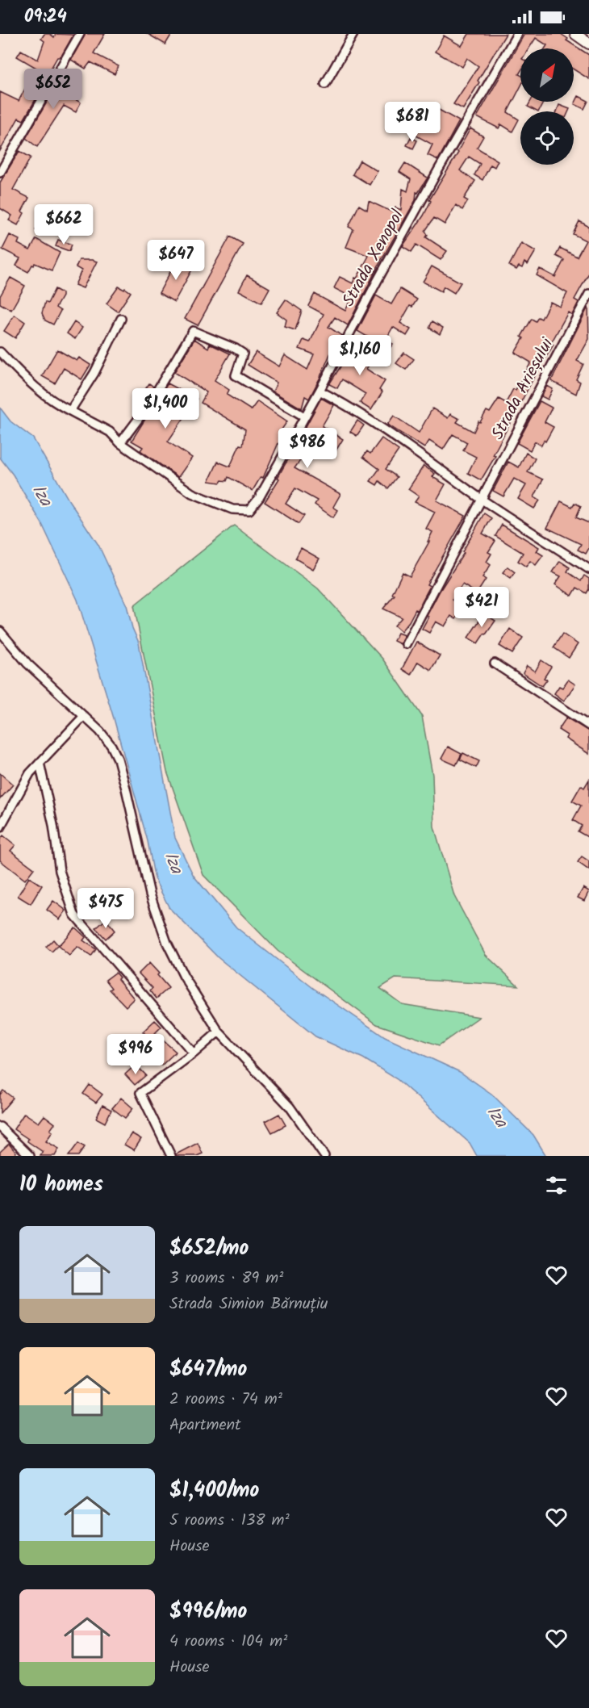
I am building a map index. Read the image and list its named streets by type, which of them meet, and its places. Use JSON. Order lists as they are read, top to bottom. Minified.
{"streets":{"street":["Strada Xenopol","Strada Arieșului"]},"water":["Iza"],"north":"top right","page":{"status":"09:24","price":["$652","$681","$662","$647","$1,160","$1,400","$986","$421","$475","$996"],"heading":"10 homes","list":[{"name":"$652/mo","note":"3 rooms · 89 m² · Strada Simion Bărnuțiu"},{"name":"$647/mo","note":"2 rooms · 74 m² · Apartment"},{"name":"$1,400/mo","note":"5 rooms · 138 m² · House"},{"name":"$996/mo","note":"4 rooms · 104 m² · House"}]}}
